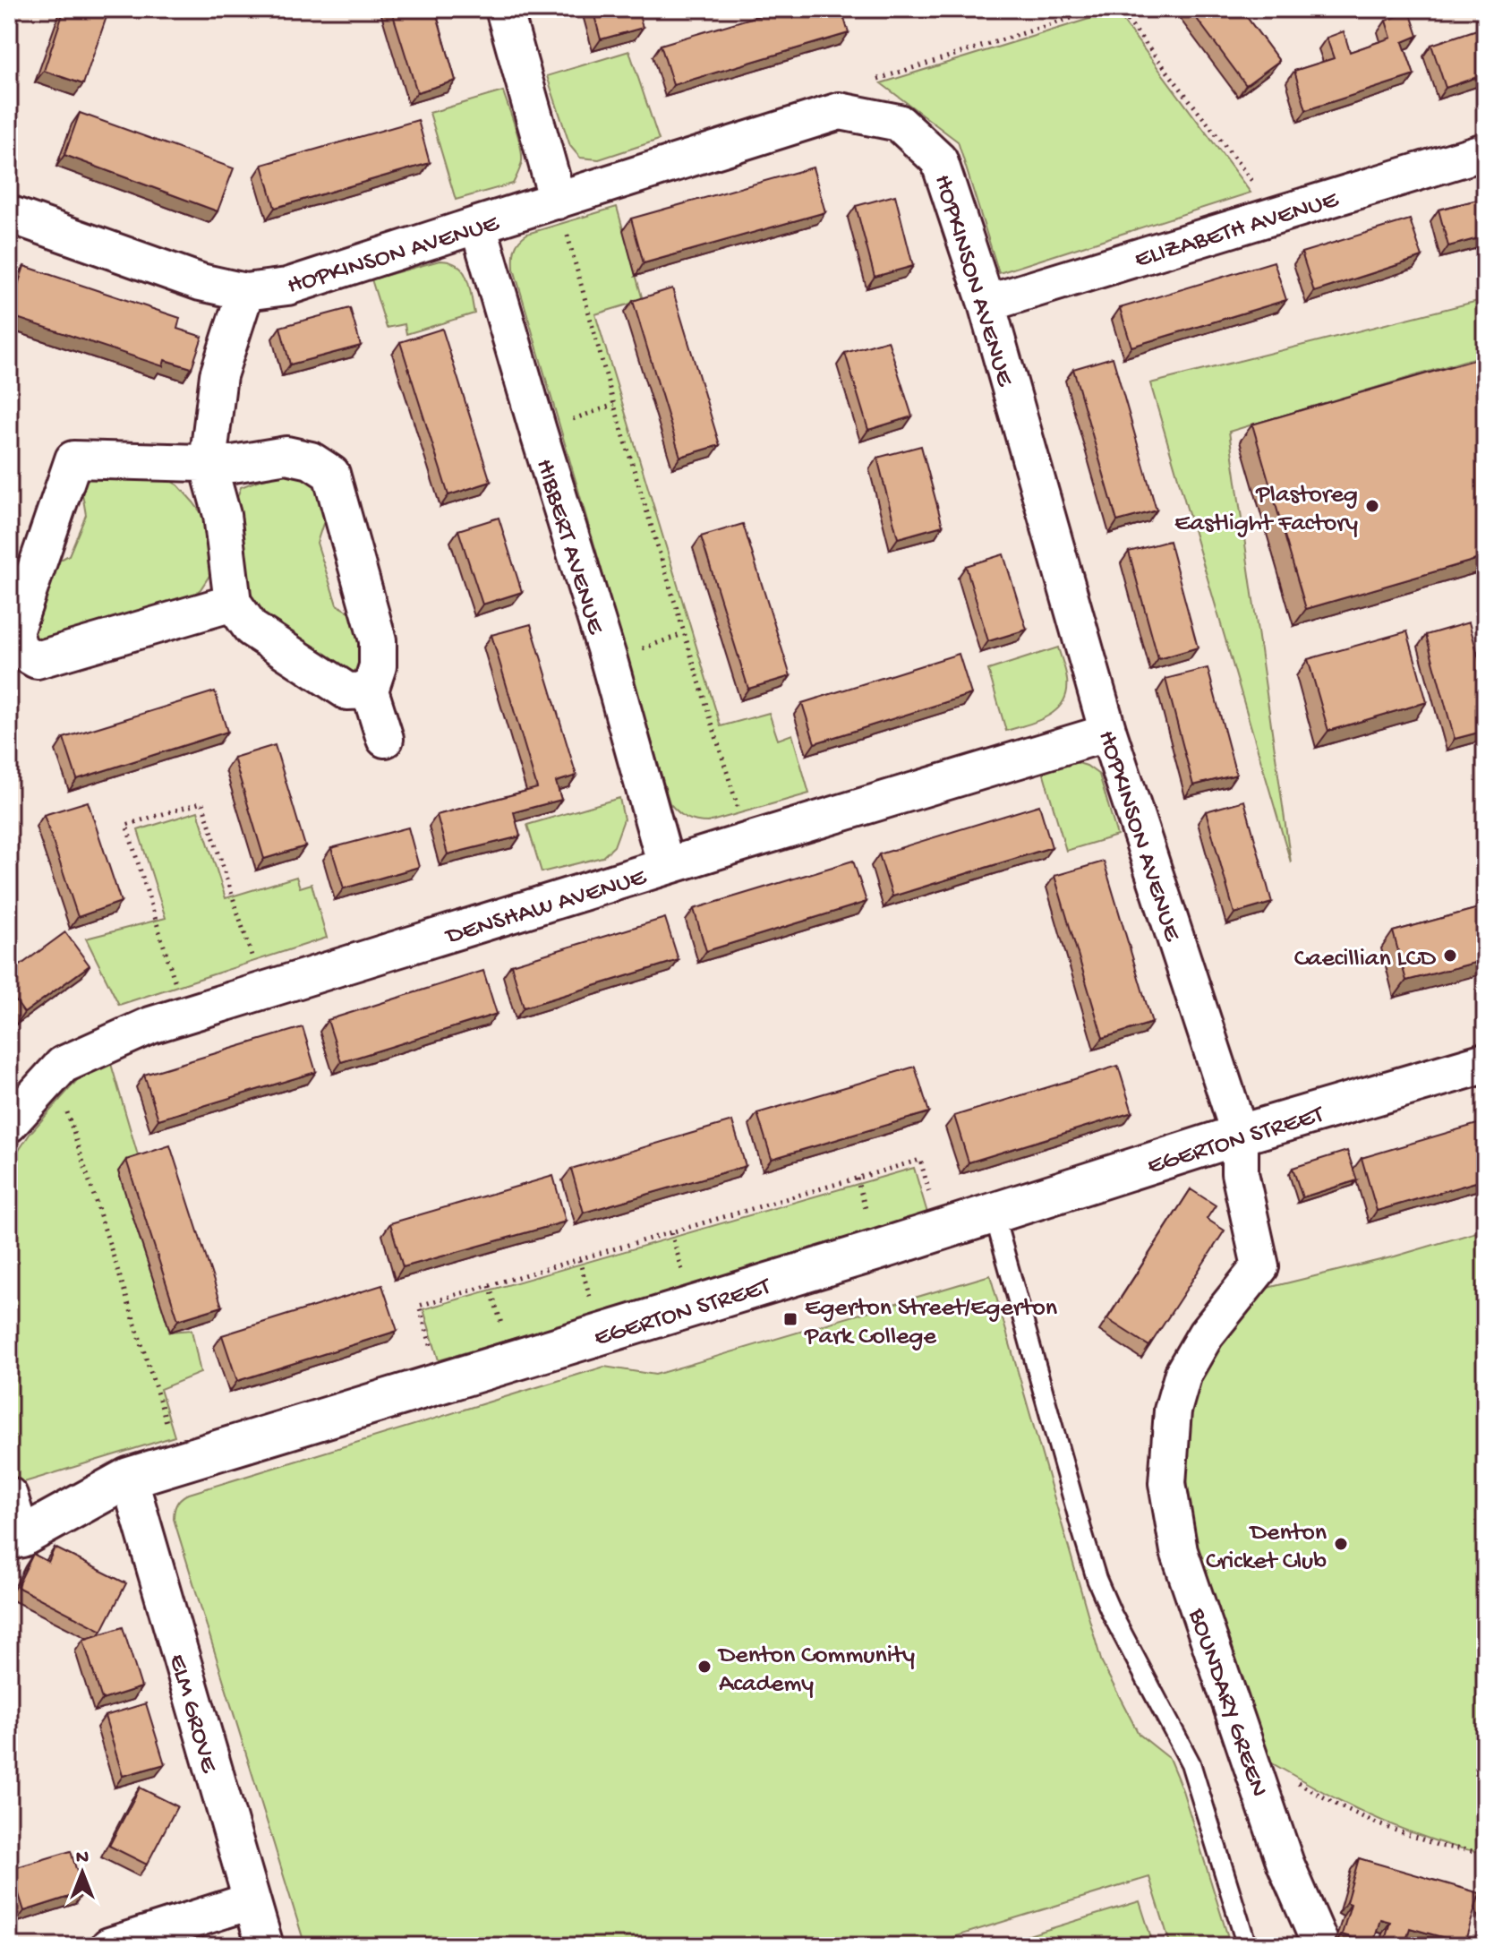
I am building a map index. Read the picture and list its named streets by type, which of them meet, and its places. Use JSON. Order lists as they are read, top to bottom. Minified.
{"streets":{"street":["ELIZABETH AVENUE","HOPKINSON AVENUE","HIBBERT AVENUE","DENSHAW AVENUE","EGERTON STREET","BOUNDARY GREEN","ELM GROVE"]},"crossings":[["ELIZABETH AVENUE","HOPKINSON AVENUE"],["HOPKINSON AVENUE","HIBBERT AVENUE"],["HOPKINSON AVENUE","DENSHAW AVENUE"],["HOPKINSON AVENUE","EGERTON STREET"],["HOPKINSON AVENUE","BOUNDARY GREEN"],["HIBBERT AVENUE","DENSHAW AVENUE"],["EGERTON STREET","BOUNDARY GREEN"],["EGERTON STREET","ELM GROVE"]],"places":{"other":["Plastoreg Eastlight Factory","Caecillian LCD","Denton Cricket Club","Denton Community Academy"],"transit":["Egerton Street/Egerton Park College"]},"north":"top"}
